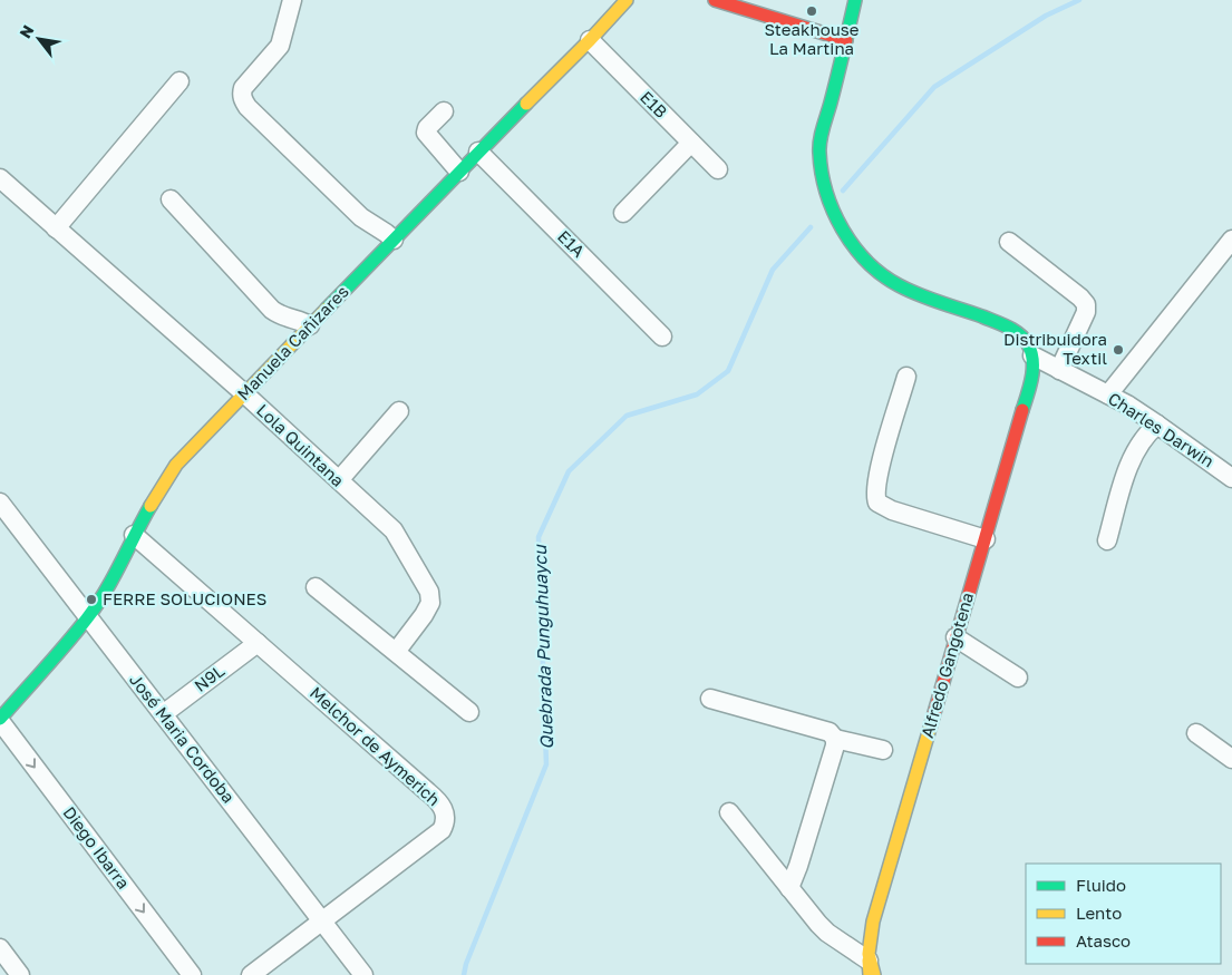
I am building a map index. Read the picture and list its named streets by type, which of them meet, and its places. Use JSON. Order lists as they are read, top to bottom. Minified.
{"streets":{"street":["E1B","E1A","Manuela Cañizares","Charles Darwin","Lola Quintana","Alfredo Gangotena","N9L","José Maria Cordoba","Melchor de Aymerich","Diego Ibarra"]},"crossings":[["E1B","Manuela Cañizares"],["E1A","Manuela Cañizares"],["Manuela Cañizares","Lola Quintana"],["Manuela Cañizares","José Maria Cordoba"],["Manuela Cañizares","Melchor de Aymerich"],["Manuela Cañizares","Diego Ibarra"],["Charles Darwin","Alfredo Gangotena"],["N9L","José Maria Cordoba"],["N9L","Melchor de Aymerich"],["José Maria Cordoba","Melchor de Aymerich"]],"one_way":["Diego Ibarra"],"water":["Quebrada Punguhuaycu"],"places":["Steakhouse La Martina","Distribuidora Textil","FERRE SOLUCIONES"],"legend":["Fluido","Lento","Atasco"],"north":"top left"}
